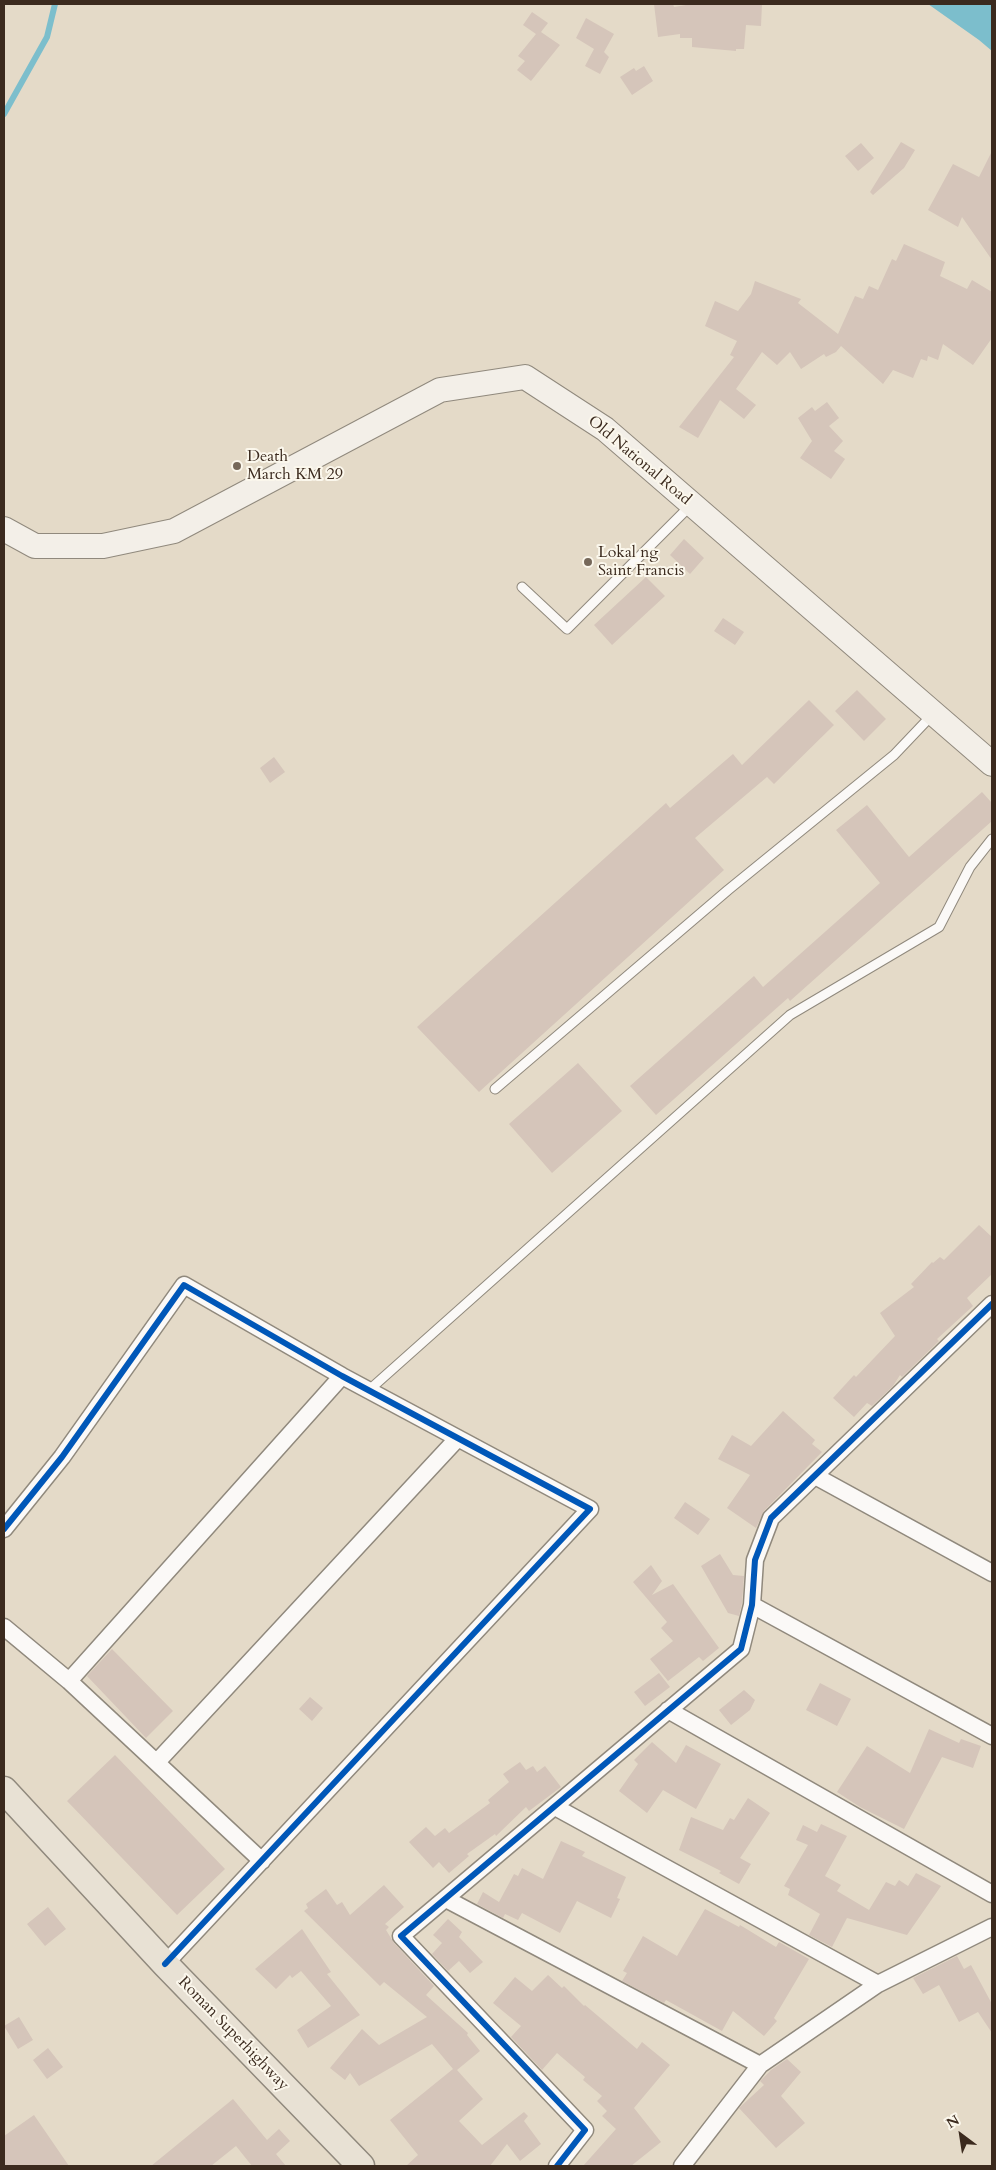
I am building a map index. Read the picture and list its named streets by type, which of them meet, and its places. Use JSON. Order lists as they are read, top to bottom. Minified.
{"streets":{"main road":["Old National Road","Roman Superhighway"]},"places":["Death March KM 29","Lokal ng Saint Francis"],"north":"top left"}
